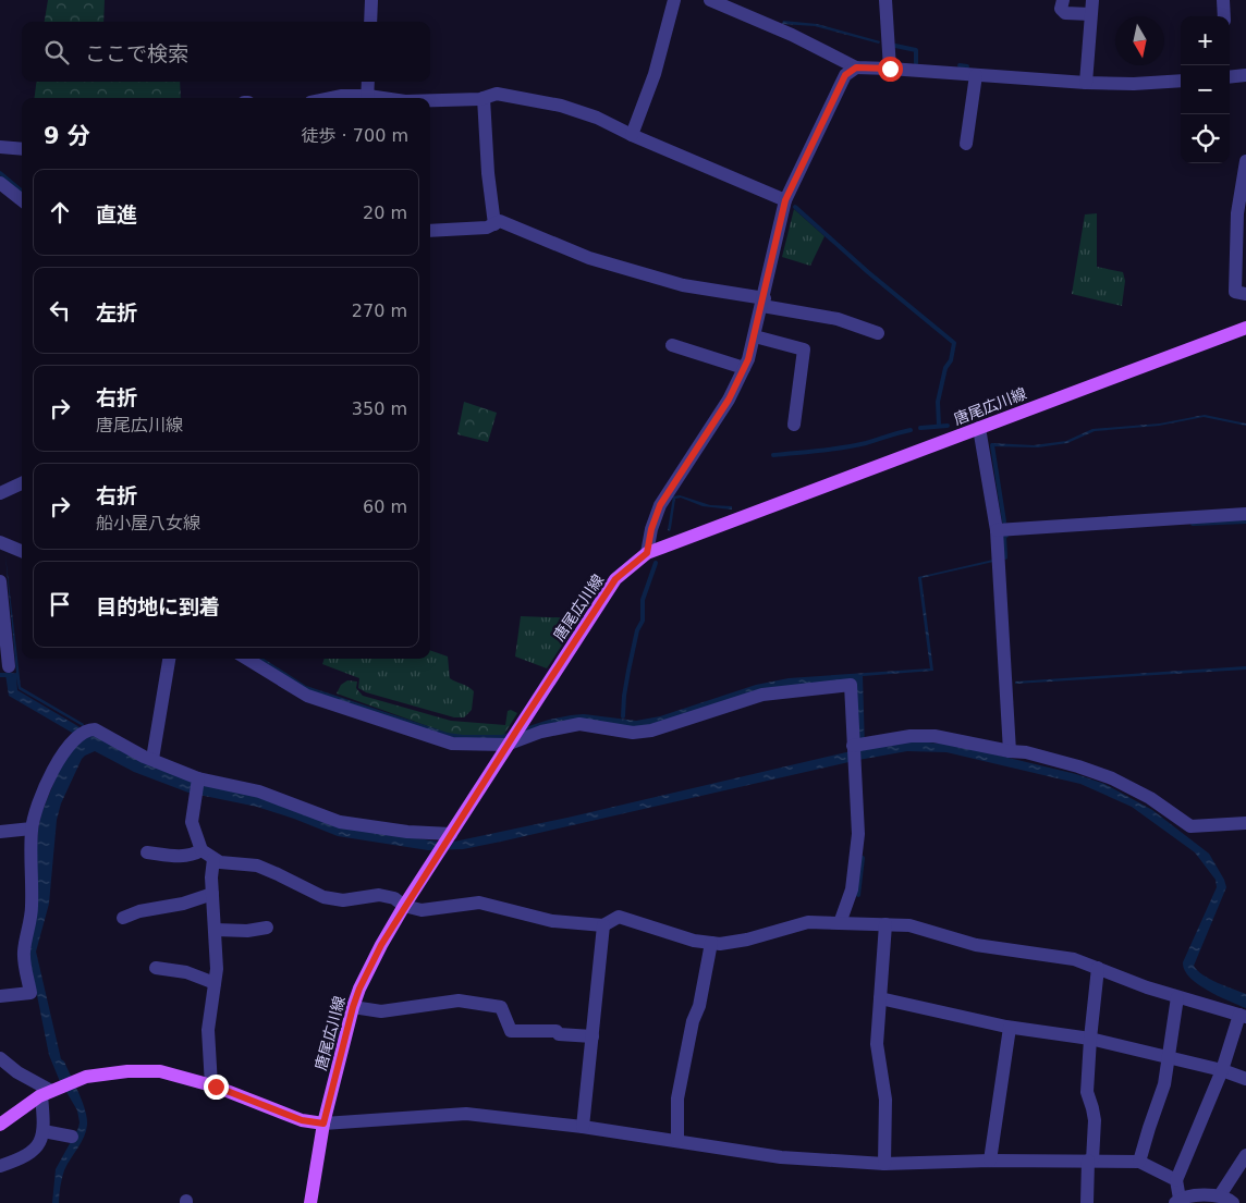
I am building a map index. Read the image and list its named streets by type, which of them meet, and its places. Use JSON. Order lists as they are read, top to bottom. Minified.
{"streets":{"main road":["唐尾広川線"]},"north":"bottom","page":{"map_buttons":["+","−"],"search":"ここで検索","heading":["9 分","徒歩 · 700 m"],"list":[["直進","20 m"],["左折","270 m"],["右折","唐尾広川線","350 m"],["右折","船小屋八女線","60 m"],"目的地に到着"]}}
